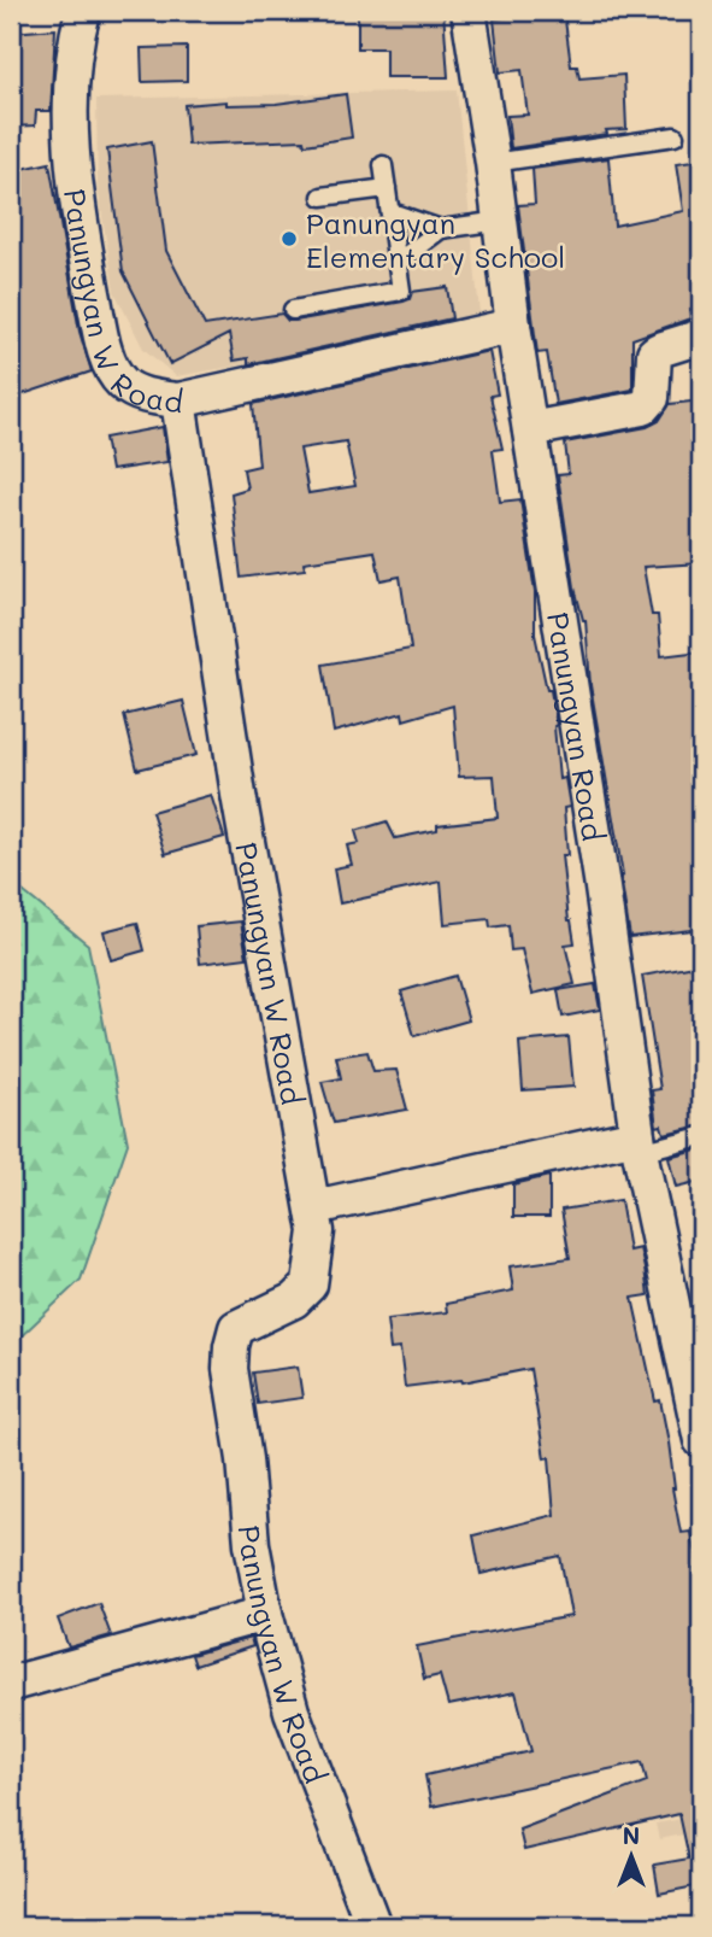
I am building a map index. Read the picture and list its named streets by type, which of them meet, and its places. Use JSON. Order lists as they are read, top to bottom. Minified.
{"streets":{"street":["Panungyan W Road","Panungyan Road"]},"places":["Panungyan Elementary School"],"north":"top"}
